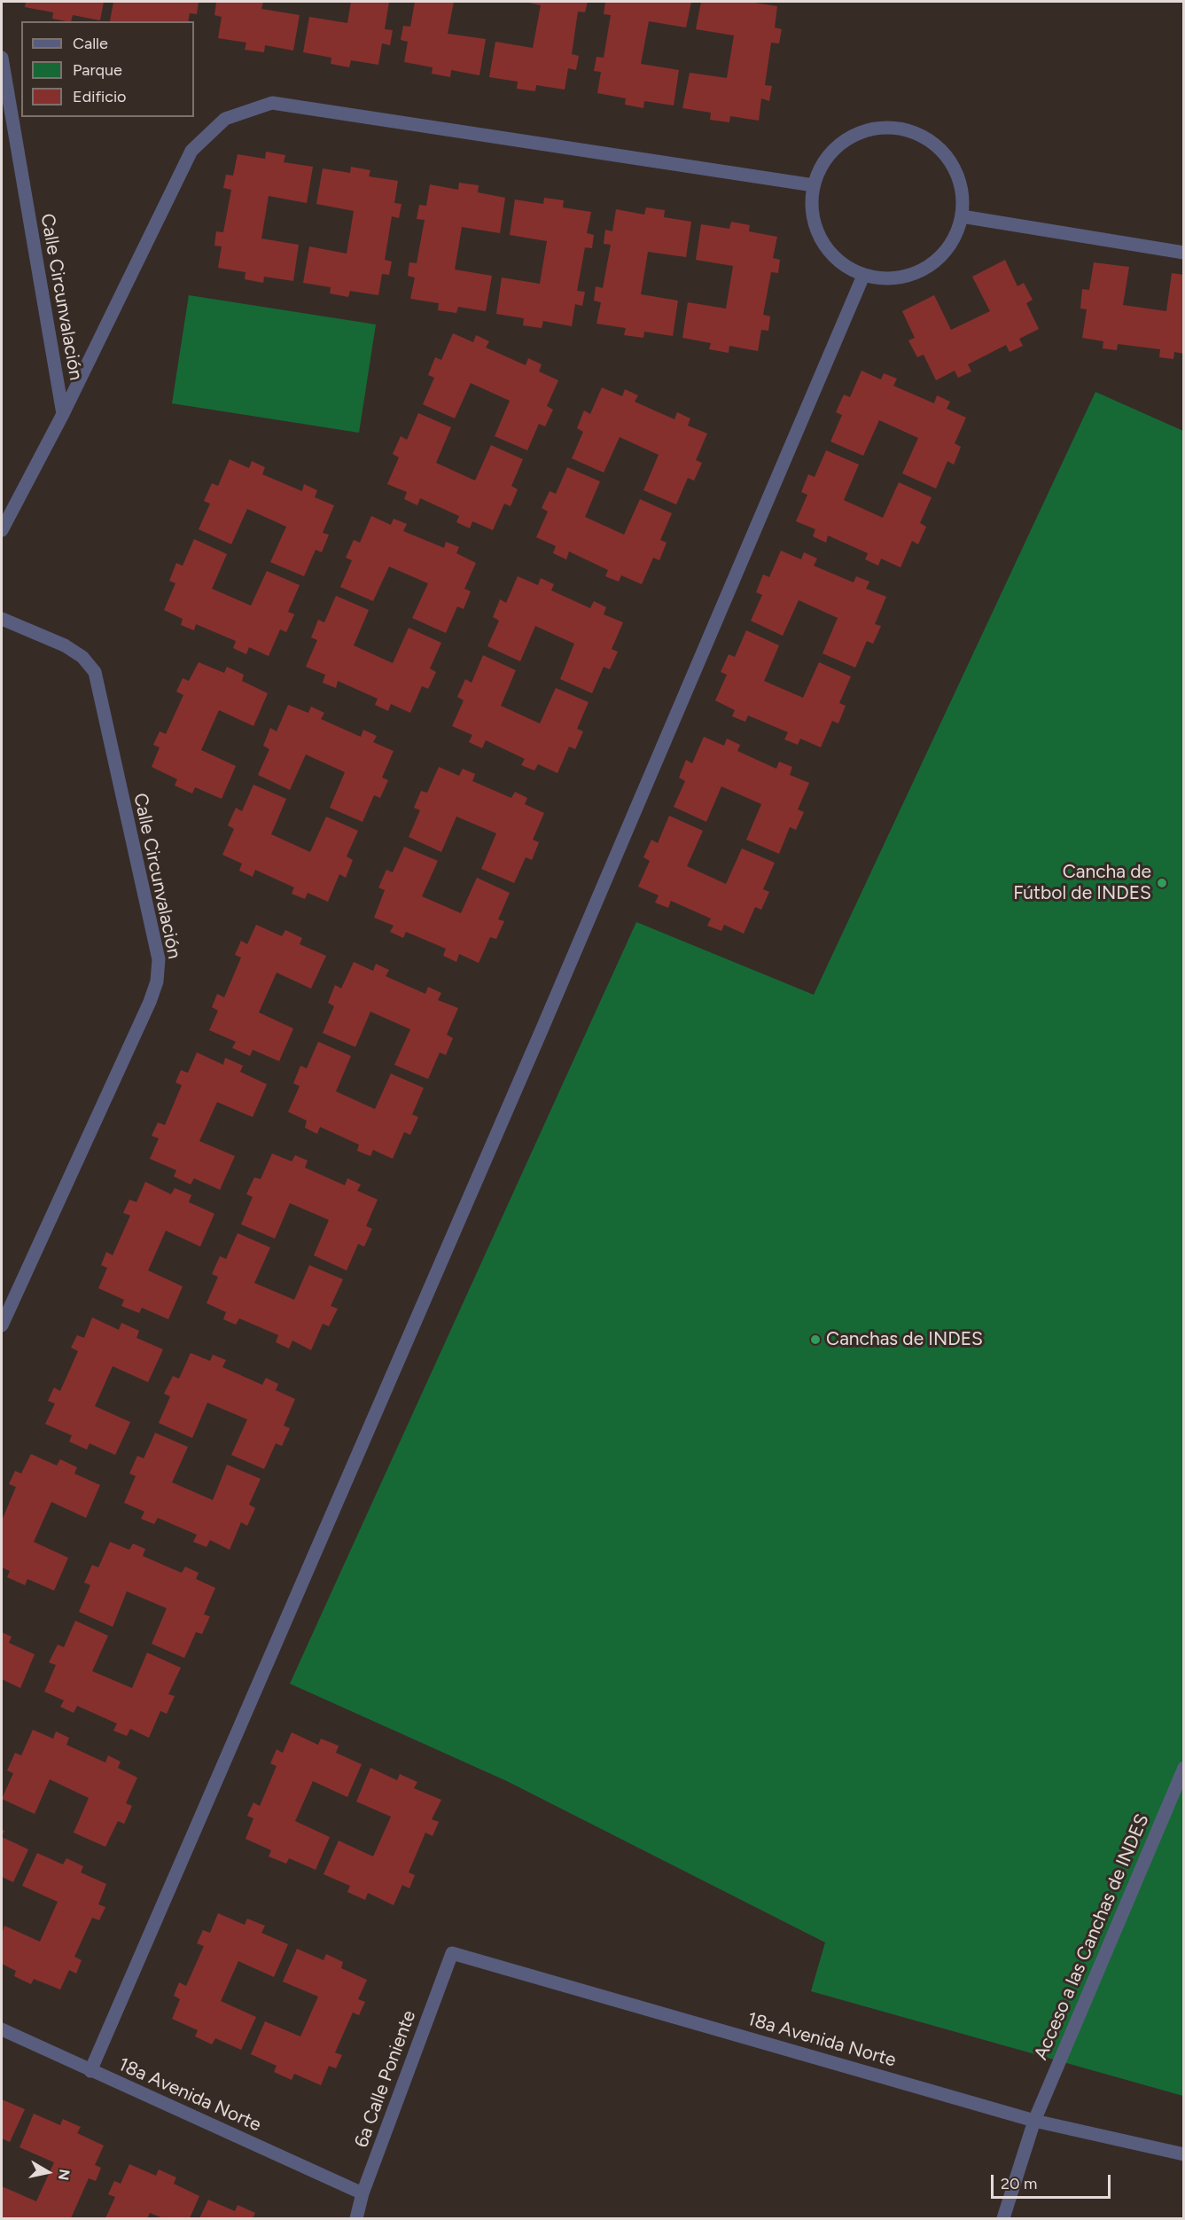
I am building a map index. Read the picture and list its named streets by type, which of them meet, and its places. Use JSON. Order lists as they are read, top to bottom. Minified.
{"streets":{"street":["Calle Circunvalación","Acceso a las Canchas de INDES","18a Avenida Norte","6a Calle Poniente"]},"crossings":[["Acceso a las Canchas de INDES","18a Avenida Norte"],["18a Avenida Norte","6a Calle Poniente"]],"places":["Cancha de Fútbol de INDES","Canchas de INDES"],"legend":["Calle","Parque","Edificio"],"scale_bar":"20 m","north":"right"}
